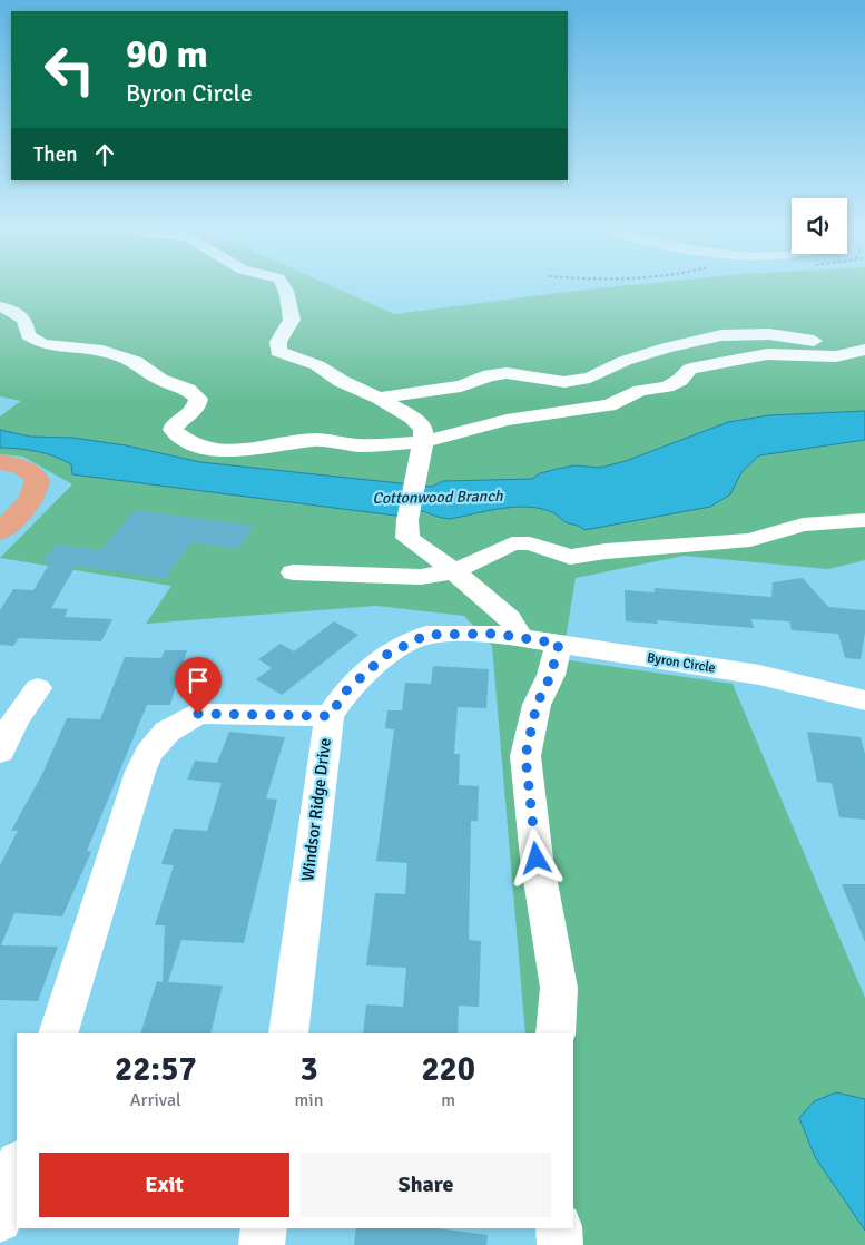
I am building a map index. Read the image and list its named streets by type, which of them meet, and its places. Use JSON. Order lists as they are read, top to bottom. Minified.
{"streets":{"street":["Byron Circle","Windsor Ridge Drive"]},"crossings":[["Byron Circle","Windsor Ridge Drive"]],"water":["Cottonwood Branch"],"page":{"turn":["90 m","Byron Circle"],"then":"Then","eta":["22:57","Arrival","3","min","220","m"],"buttons":["Exit","Share"]}}
